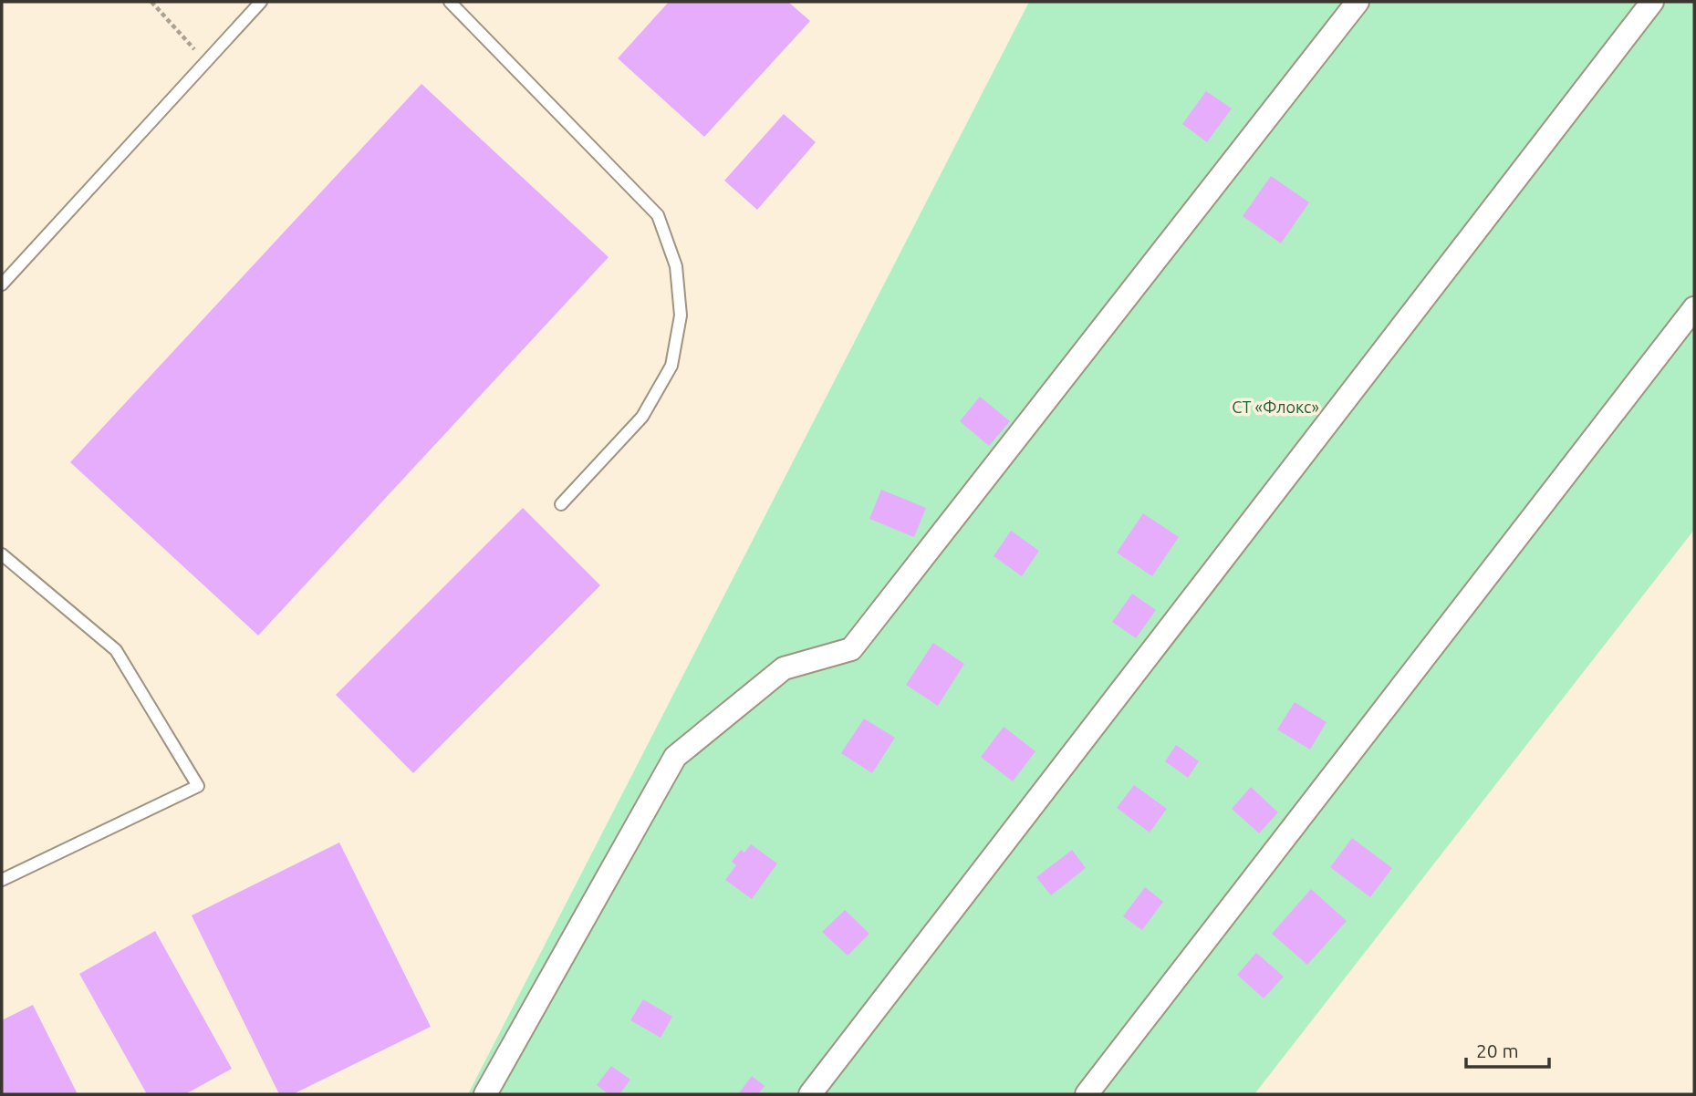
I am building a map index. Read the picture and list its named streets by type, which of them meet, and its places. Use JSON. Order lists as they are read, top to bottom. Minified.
{"parks":["СТ «Флокс»"],"scale_bar":"20 m"}
